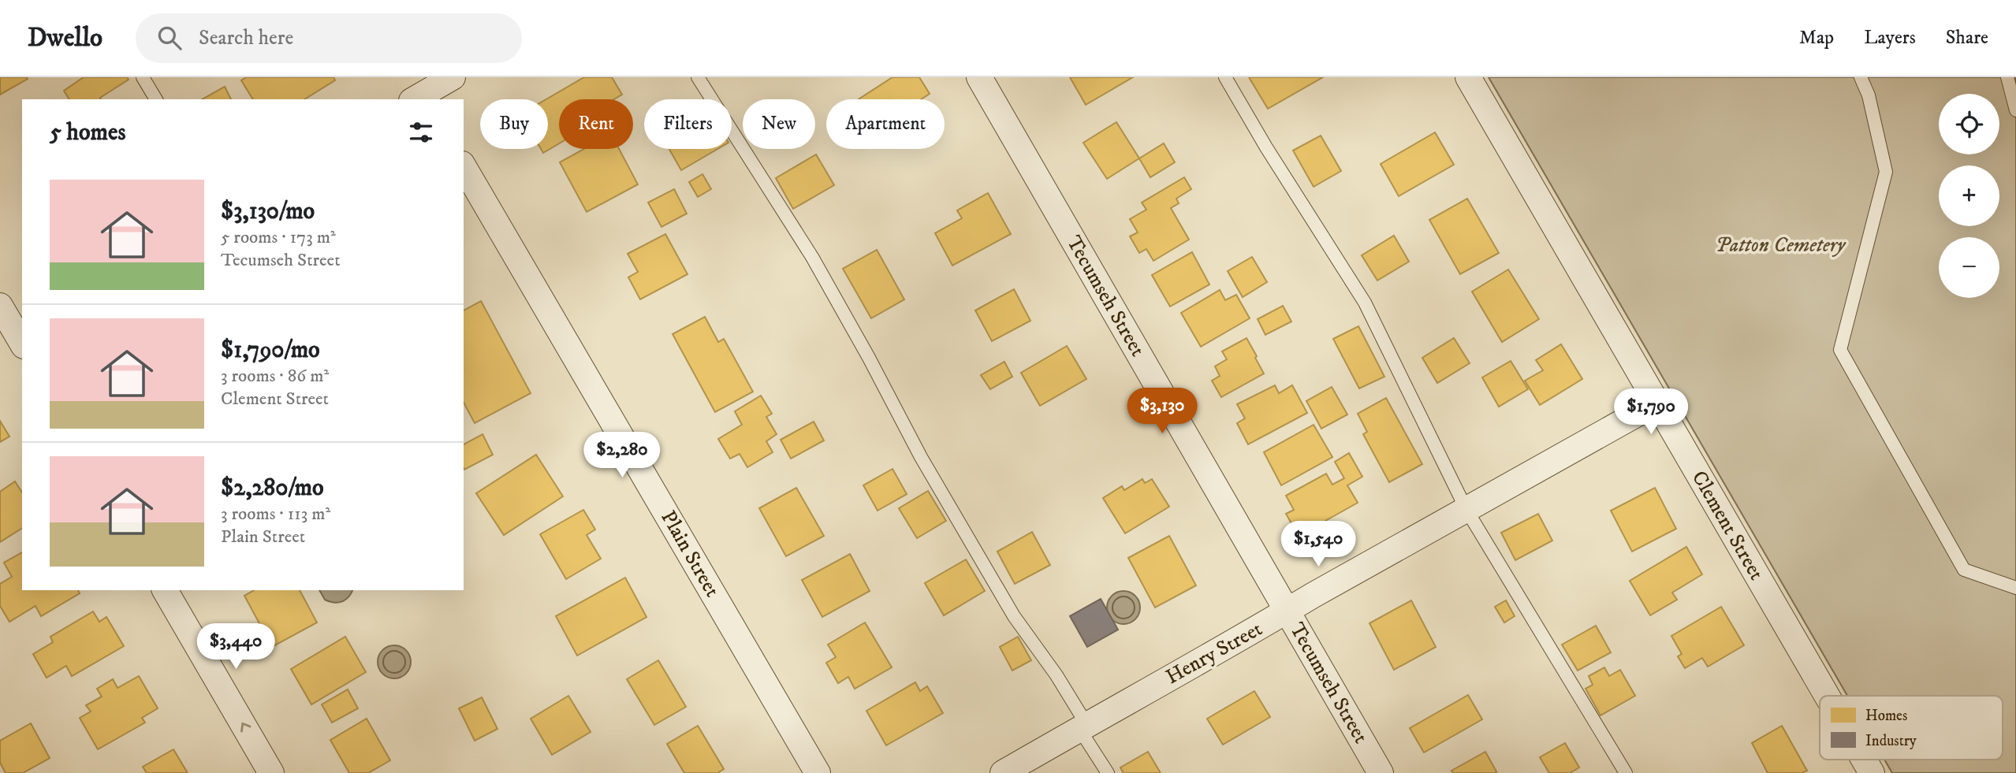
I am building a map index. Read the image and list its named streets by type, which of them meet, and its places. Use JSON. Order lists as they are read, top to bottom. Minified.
{"streets":{"street":["Tecumseh Street","Clement Street","Plain Street","Henry Street"]},"crossings":[["Tecumseh Street","Henry Street"],["Clement Street","Henry Street"]],"parks":["Patton Cemetery"],"legend":["Homes","Industry"],"page":{"header":"Dwello","search":"Search here","nav":["Map","Layers","Share"],"map_buttons":["+","−"],"chip":["Buy","Rent","Filters","New","Apartment"],"heading":"5 homes","list":[{"name":"$3,130/mo","note":"5 rooms · 173 m² · Tecumseh Street"},{"name":"$1,790/mo","note":"3 rooms · 86 m² · Clement Street"},{"name":"$2,280/mo","note":"3 rooms · 113 m² · Plain Street"}],"price":["$3,130","$1,790","$2,280","$1,540","$3,440"]}}
